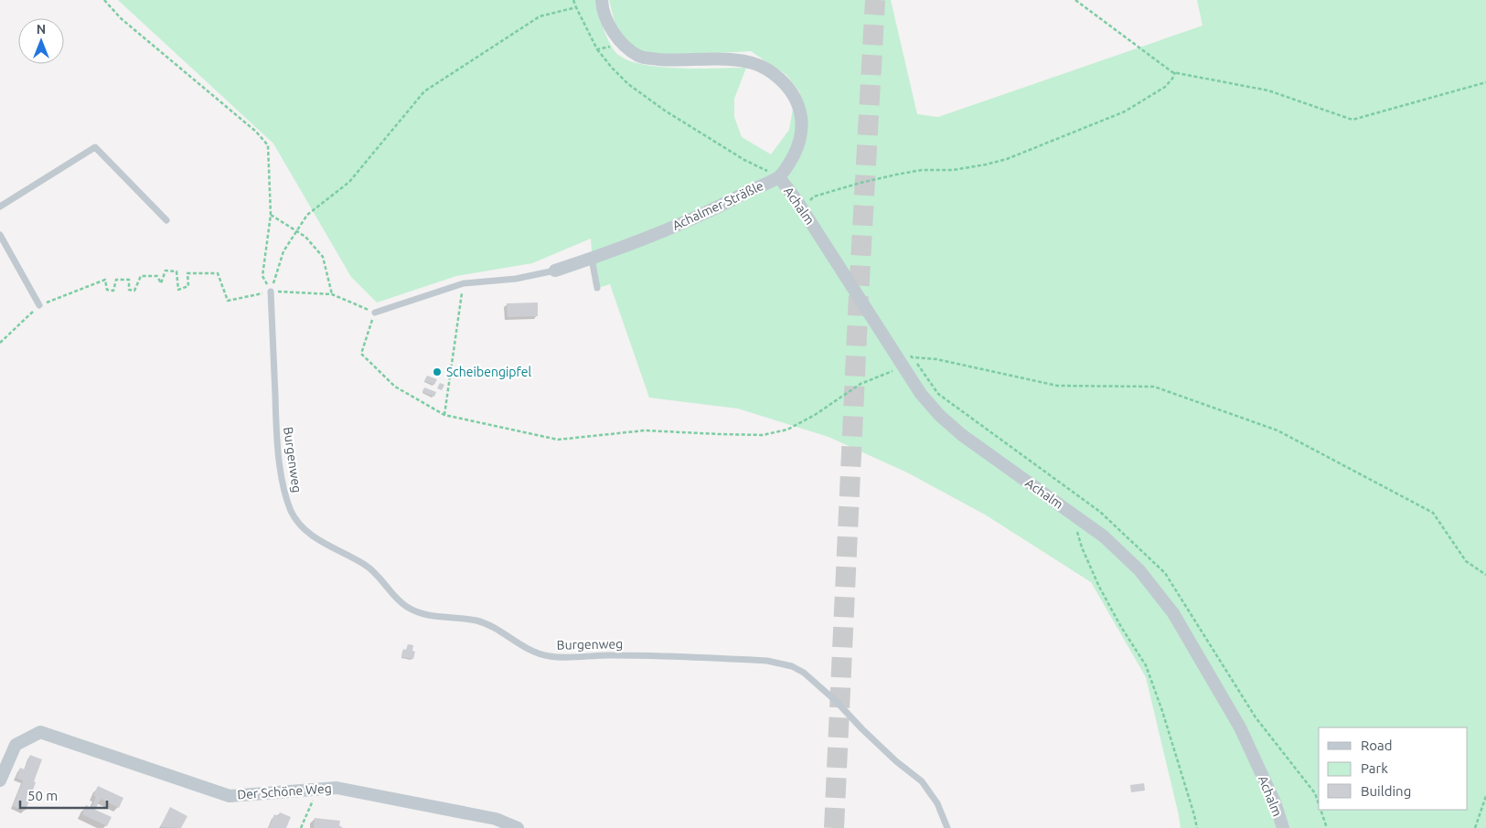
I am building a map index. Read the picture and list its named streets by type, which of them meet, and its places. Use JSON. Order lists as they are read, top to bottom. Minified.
{"streets":{"street":["Achalmer Sträßle","Achalm","Der Schöne Weg"],"lane":["Burgenweg"]},"crossings":[["Achalmer Sträßle","Achalm"]],"places":["Scheibengipfel"],"legend":["Road","Park","Building"],"scale_bar":"50 m","north":"top"}
